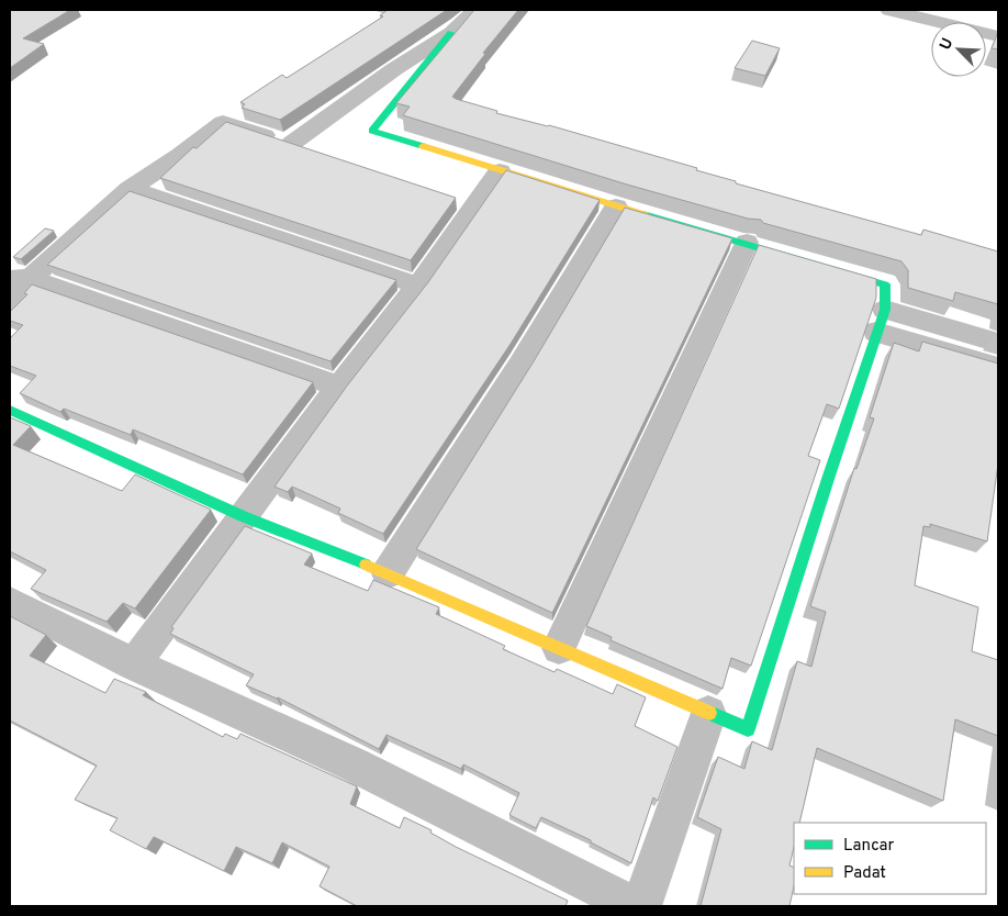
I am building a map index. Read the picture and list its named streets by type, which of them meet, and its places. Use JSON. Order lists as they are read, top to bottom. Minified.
{"legend":["Lancar","Padat"],"north":"top left"}
